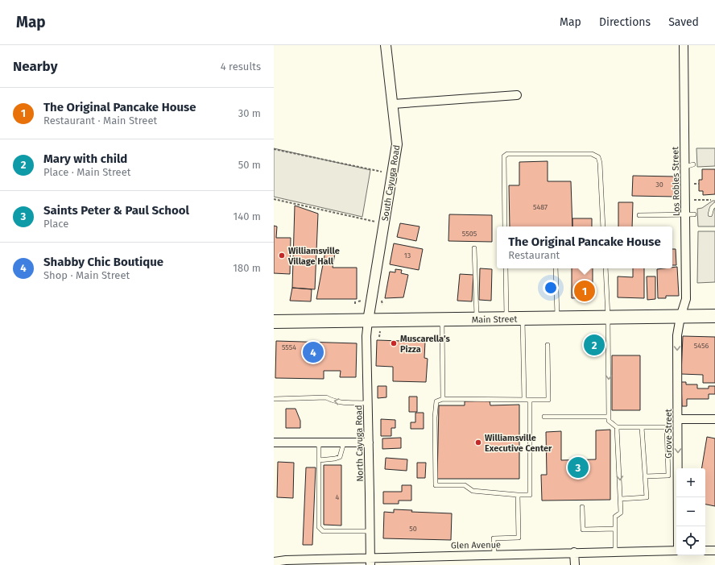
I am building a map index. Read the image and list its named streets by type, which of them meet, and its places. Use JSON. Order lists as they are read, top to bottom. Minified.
{"streets":{"main road":["Main Street"],"street":["Los Robles Street","South Cayuga Road","Grove Street","North Cayuga Road","Glen Avenue"]},"crossings":[["Los Robles Street","Main Street"],["Los Robles Street","Grove Street"],["South Cayuga Road","Main Street"],["South Cayuga Road","North Cayuga Road"],["Main Street","Grove Street"],["Main Street","North Cayuga Road"],["North Cayuga Road","Glen Avenue"]],"one_way":["Grove Street"],"places":["Williamsville Village Hall","Muscarella’s Pizza","Williamsville Executive Center"],"house_numbers":["30","5487","5505","13","5456","5554","4","50"],"page":{"header":"Map","nav":["Map","Directions","Saved"],"heading":["Nearby","4 results"],"list":[{"mark":"1","name":"The Original Pancake House","note":"Restaurant · Main Street","value":"30 m"},{"mark":"2","name":"Mary with child","note":"Place · Main Street","value":"50 m"},{"mark":"3","name":"Saints Peter & Paul School","note":"Place","value":"140 m"},{"mark":"4","name":"Shabby Chic Boutique","note":"Shop · Main Street","value":"180 m"}],"popup":["The Original Pancake House","Restaurant"],"pins":["1","2","4","3"],"map_buttons":["+","−"]}}
